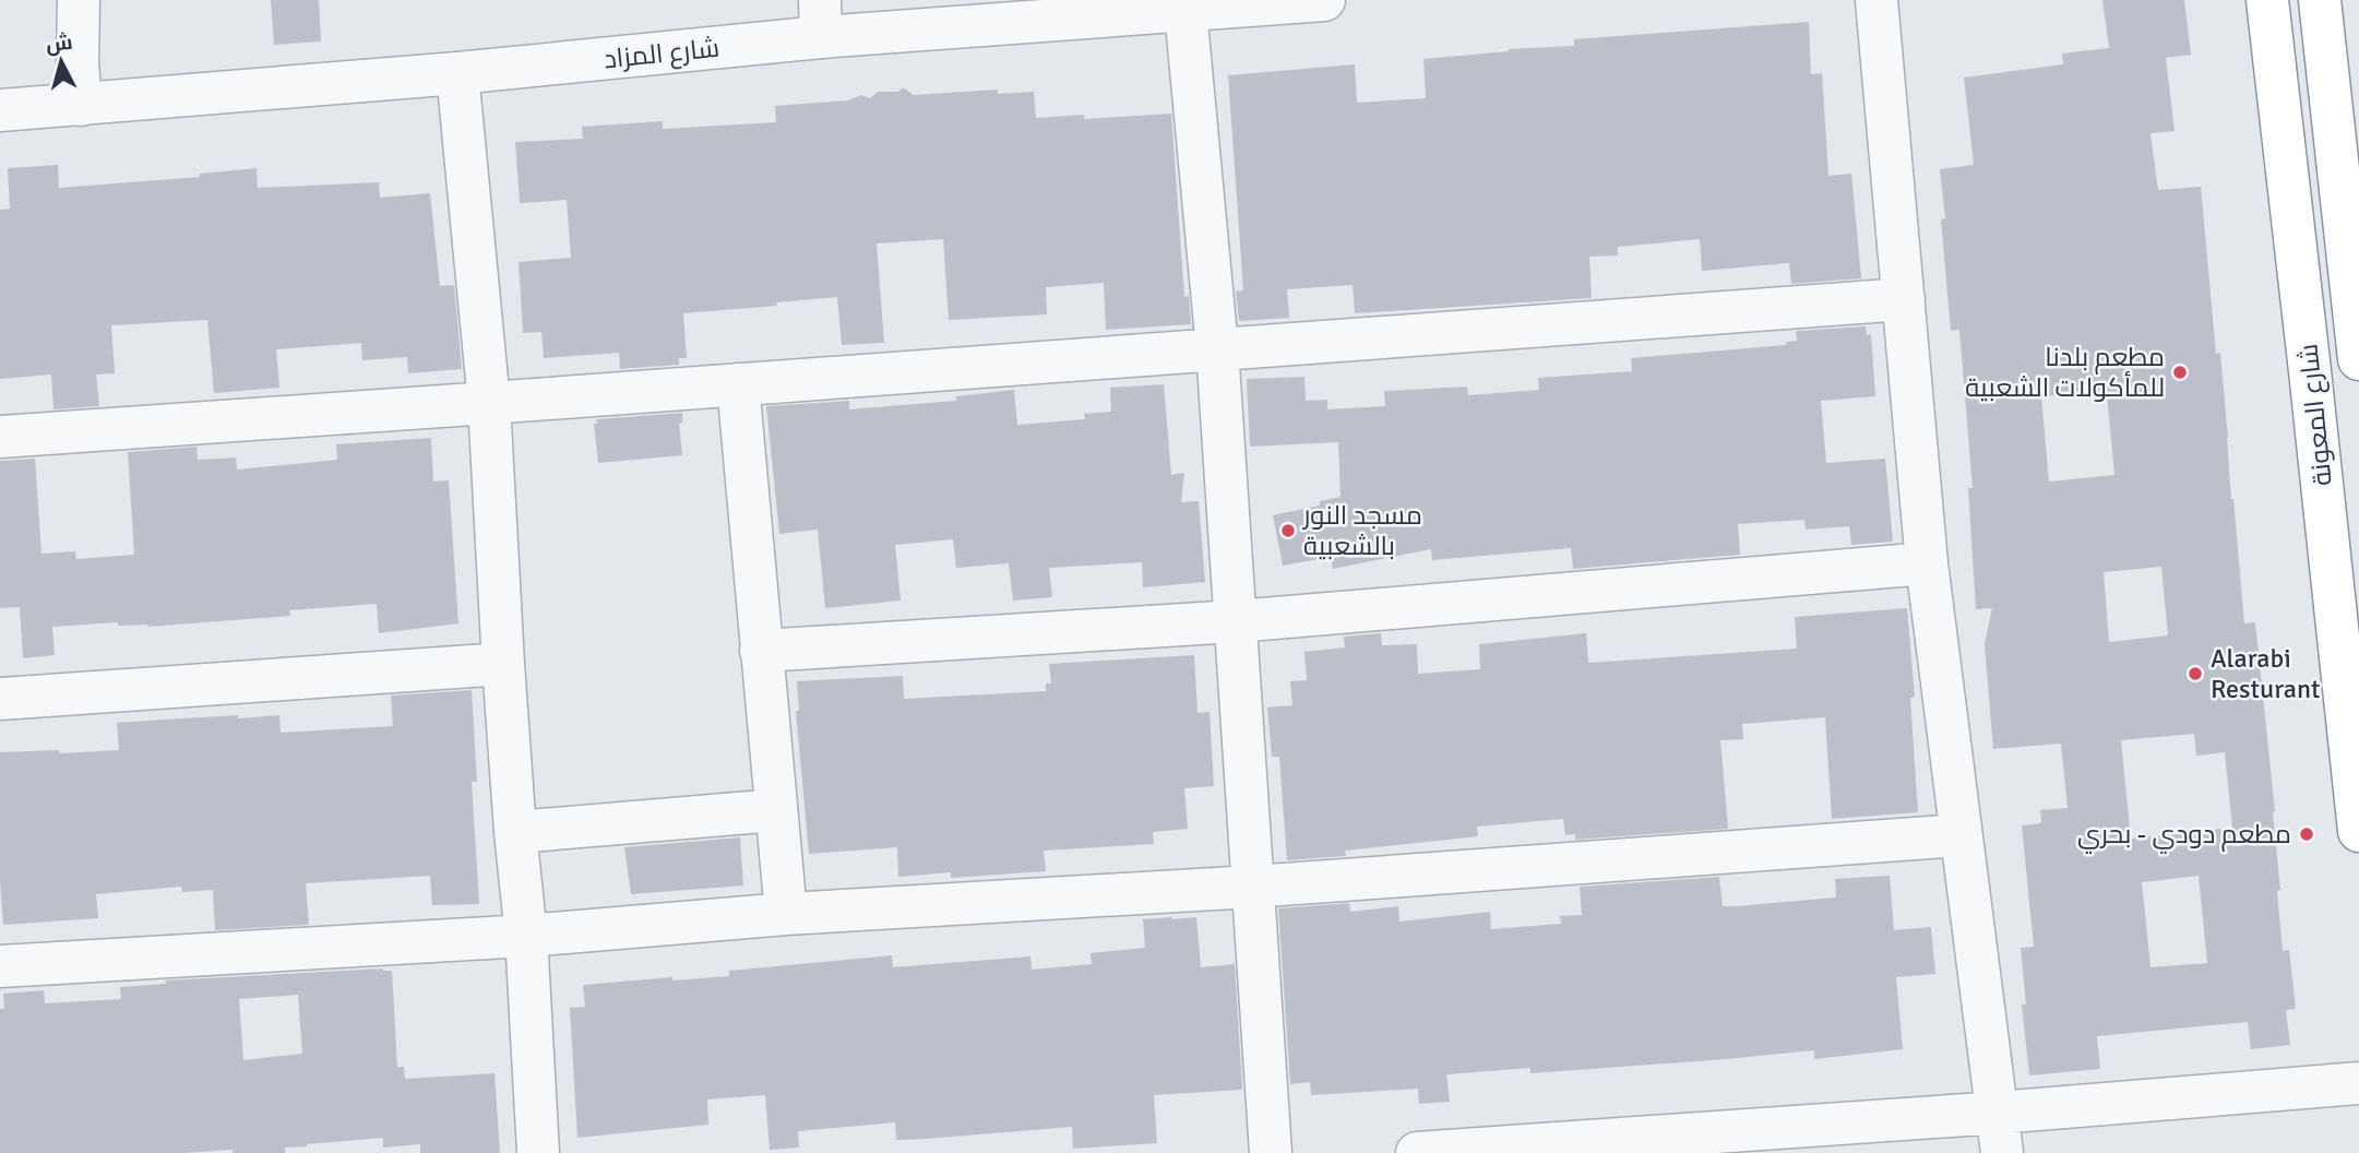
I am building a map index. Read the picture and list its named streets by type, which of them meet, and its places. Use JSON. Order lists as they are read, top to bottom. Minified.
{"streets":{"highway":["شارع المعونة"],"street":["شارع المزاد"]},"places":["مطعم بلدنا للمأكولات الشعبية","مسجد النور بالشعبية","Alarabi Resturant","مطعم دودي - بحري"],"north":"top"}
